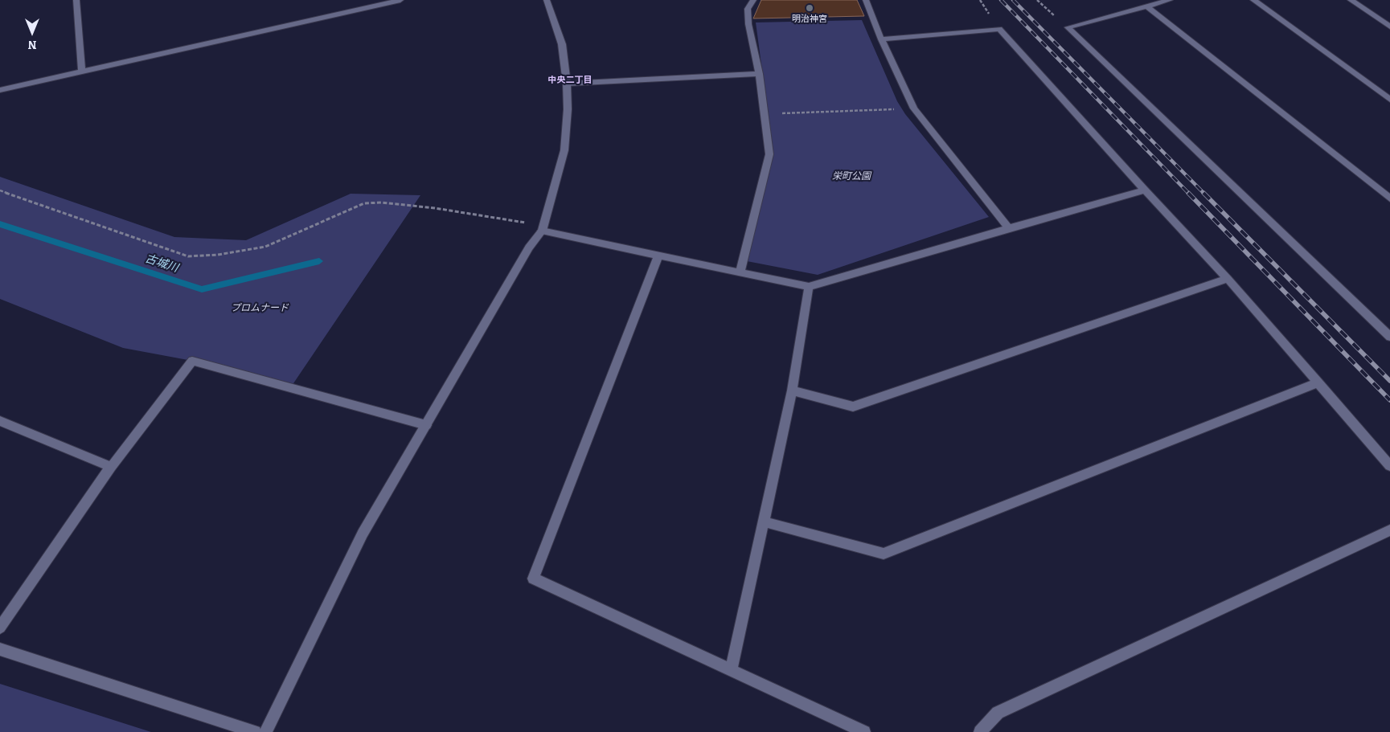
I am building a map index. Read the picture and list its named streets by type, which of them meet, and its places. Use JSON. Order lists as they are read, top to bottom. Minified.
{"districts":["中央二丁目"],"water":["古城川"],"parks":["栄町公園","プロムナード"],"places":["明治神宮"],"north":"bottom"}
